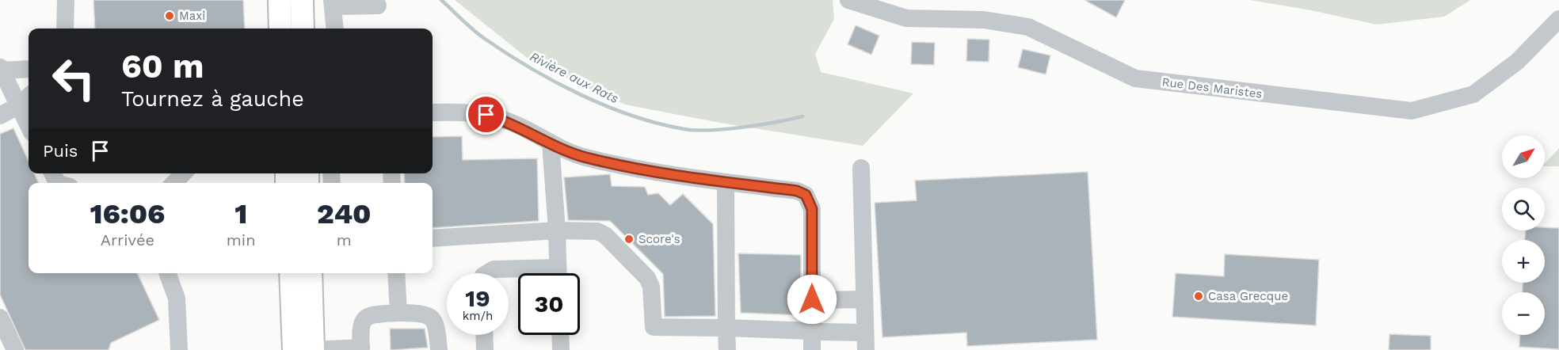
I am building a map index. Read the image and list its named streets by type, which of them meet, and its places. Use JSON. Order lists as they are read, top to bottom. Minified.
{"streets":{"street":["Rue Des Maristes"]},"water":["Rivière aux Rats"],"places":["Maxi","Score's","Casa Grecque"],"north":"top right","page":{"turn":["60 m","Tournez à gauche"],"then":"Puis","map_buttons":["+","−"],"eta":["16:06","Arrivée","1","min","240","m"],"speed":"19 km/h","limit":"30"}}
